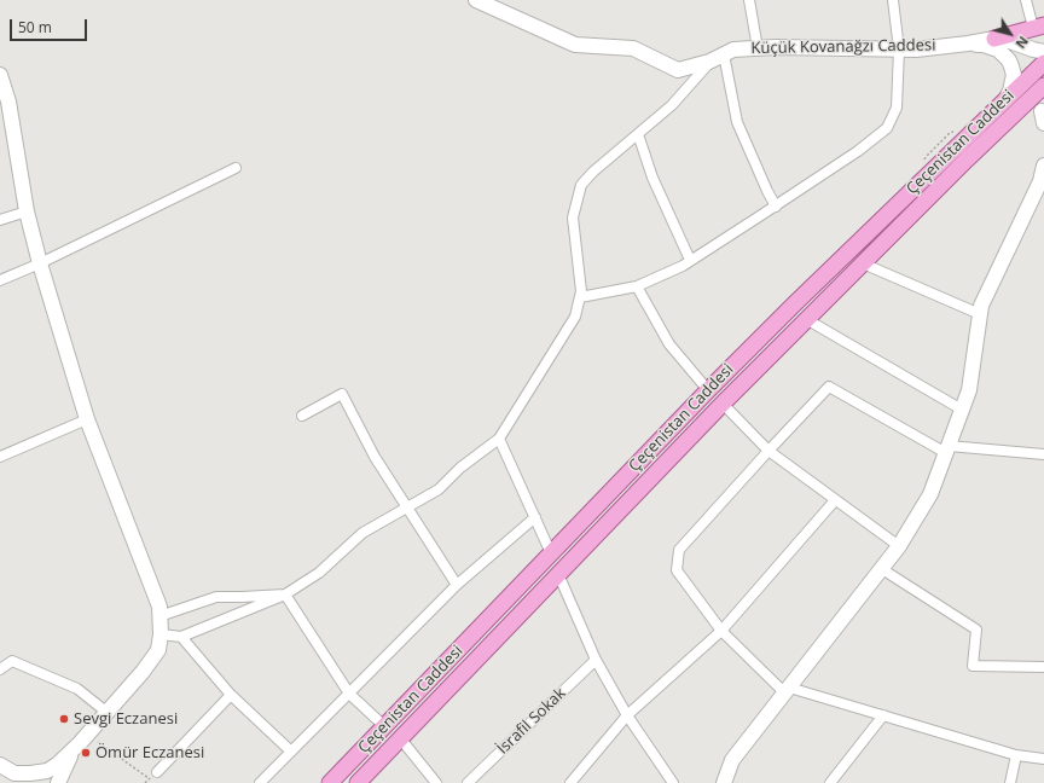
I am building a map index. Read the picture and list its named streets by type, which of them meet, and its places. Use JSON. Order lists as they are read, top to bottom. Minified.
{"streets":{"main road":["Çeçenistan Caddesi"],"street":["Küçük Kovanağzı Caddesi","İsrafil Sokak"]},"crossings":[["Küçük Kovanağzı Caddesi","Çeçenistan Caddesi"]],"places":["Sevgi Eczanesi","Ömür Eczanesi"],"scale_bar":"50 m","north":"bottom right"}
